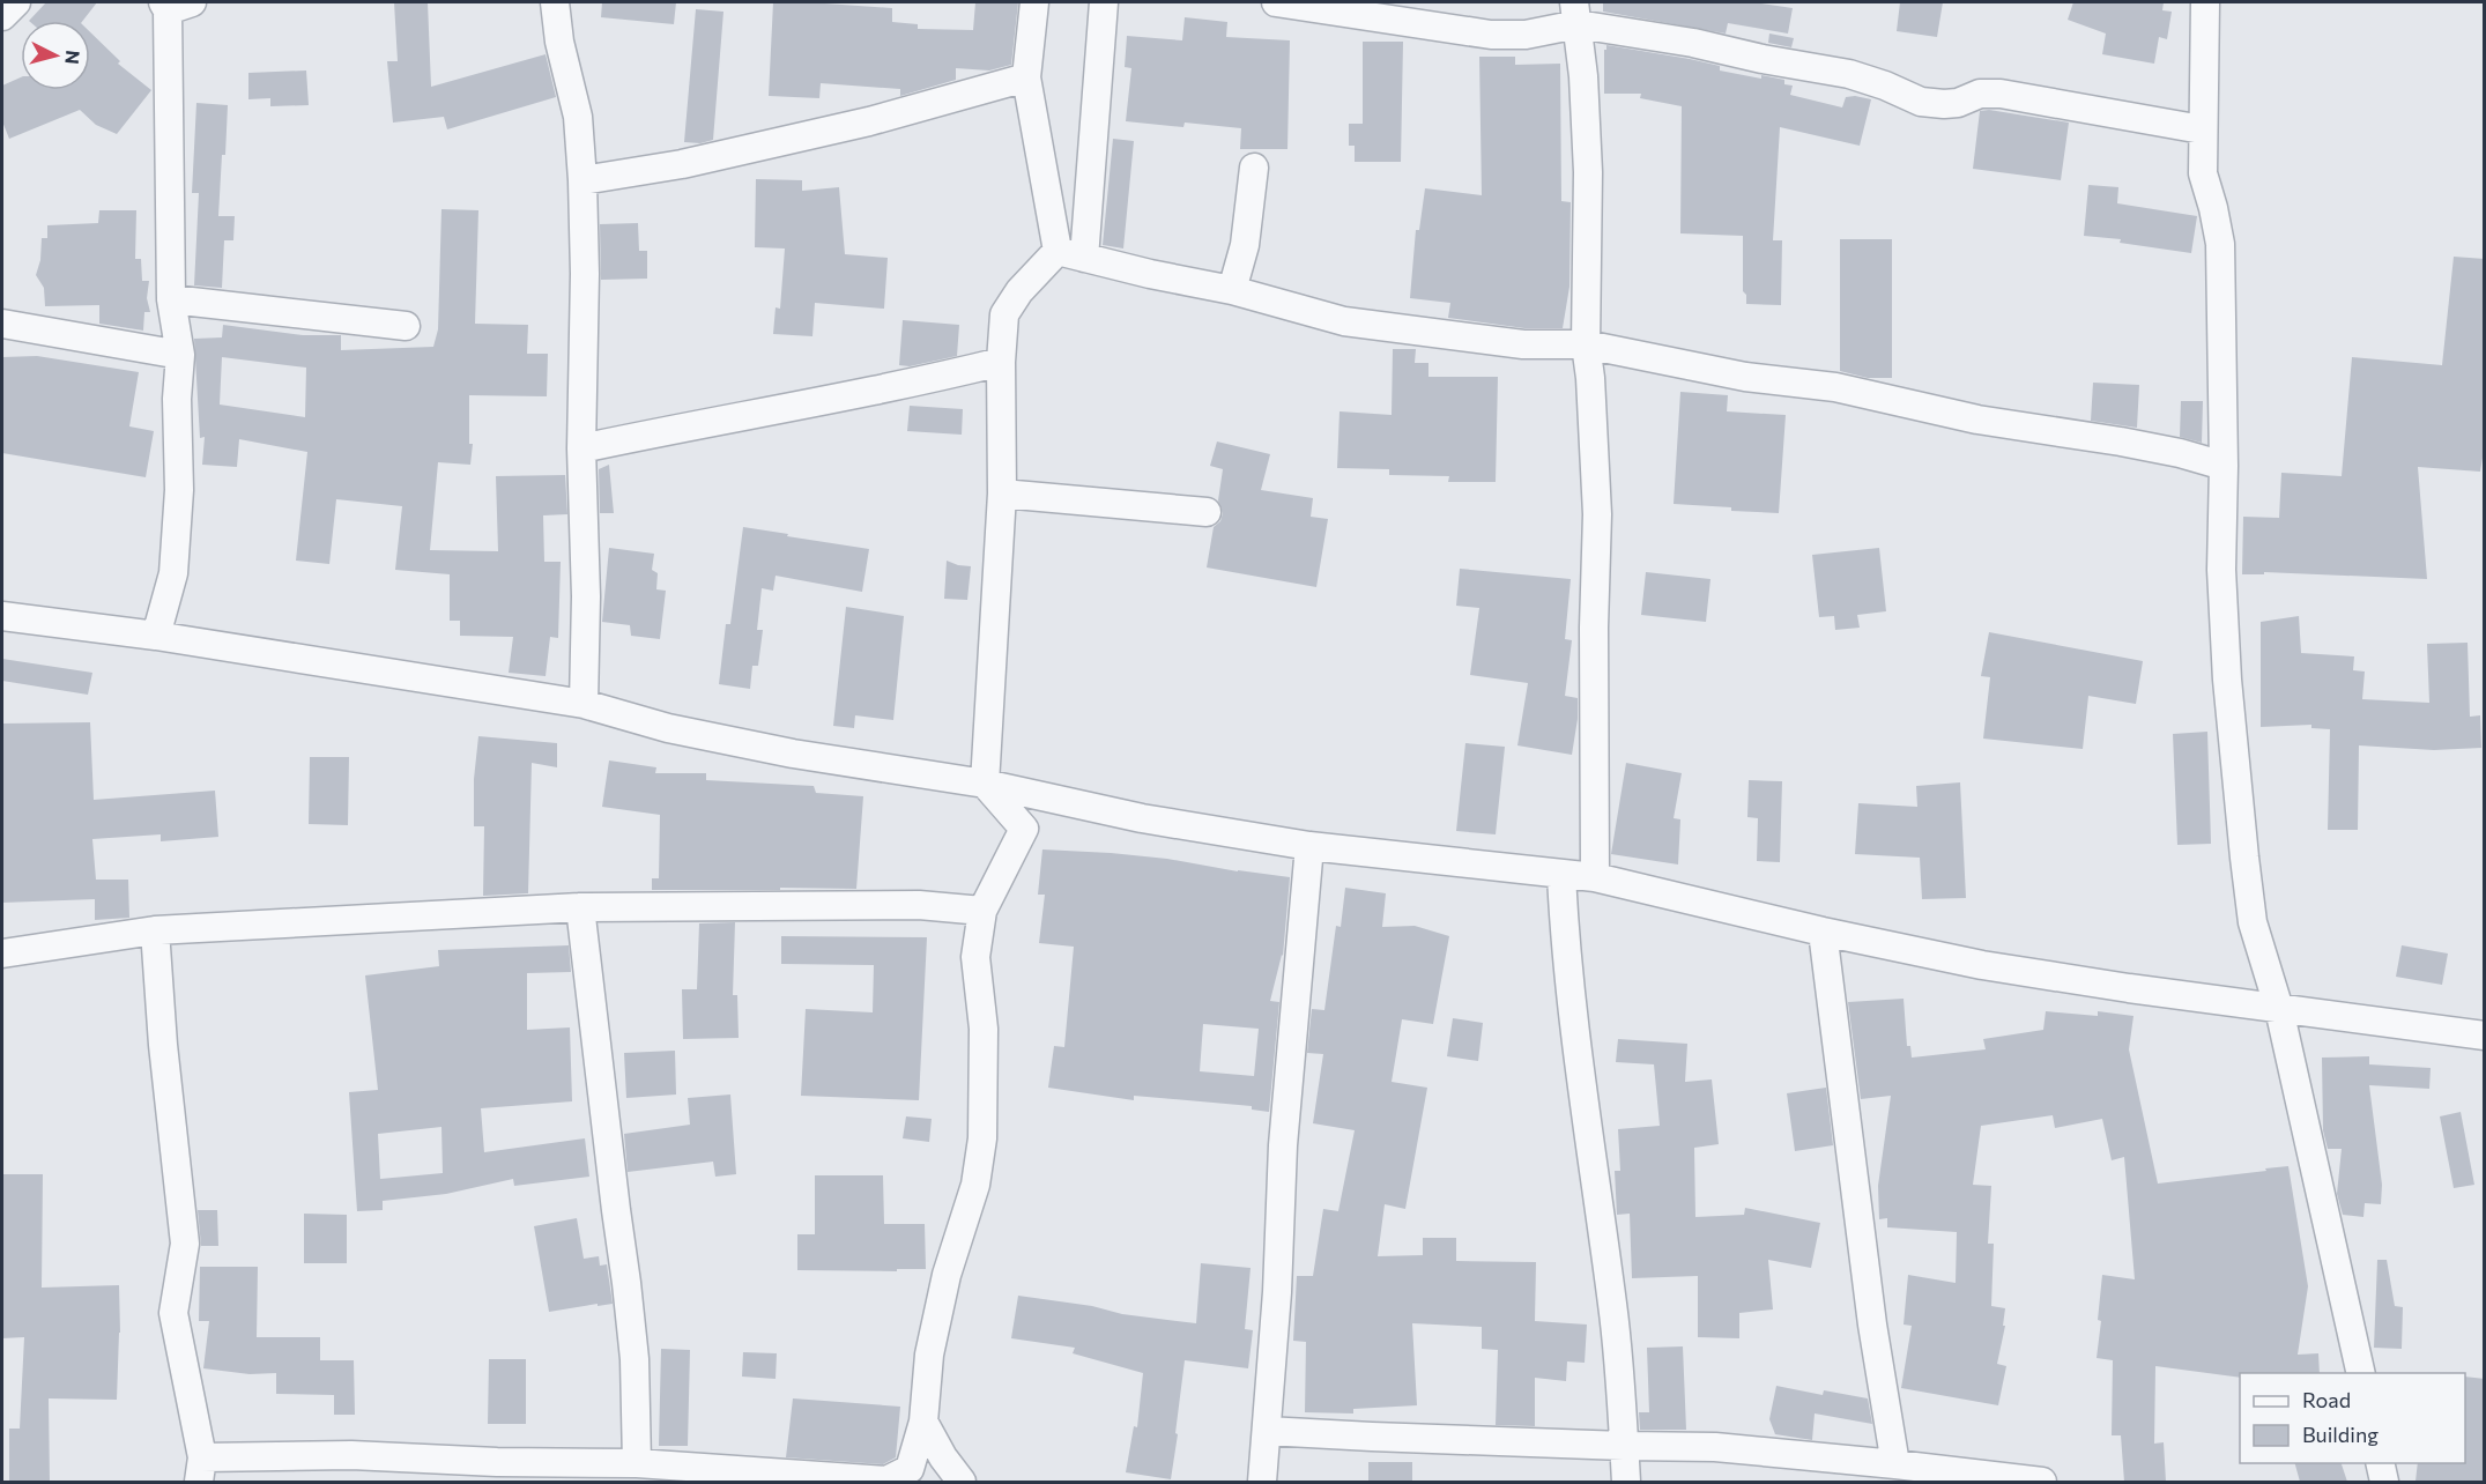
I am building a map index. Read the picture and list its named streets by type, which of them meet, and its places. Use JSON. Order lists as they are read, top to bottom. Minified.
{"legend":["Road","Building"],"north":"right"}
